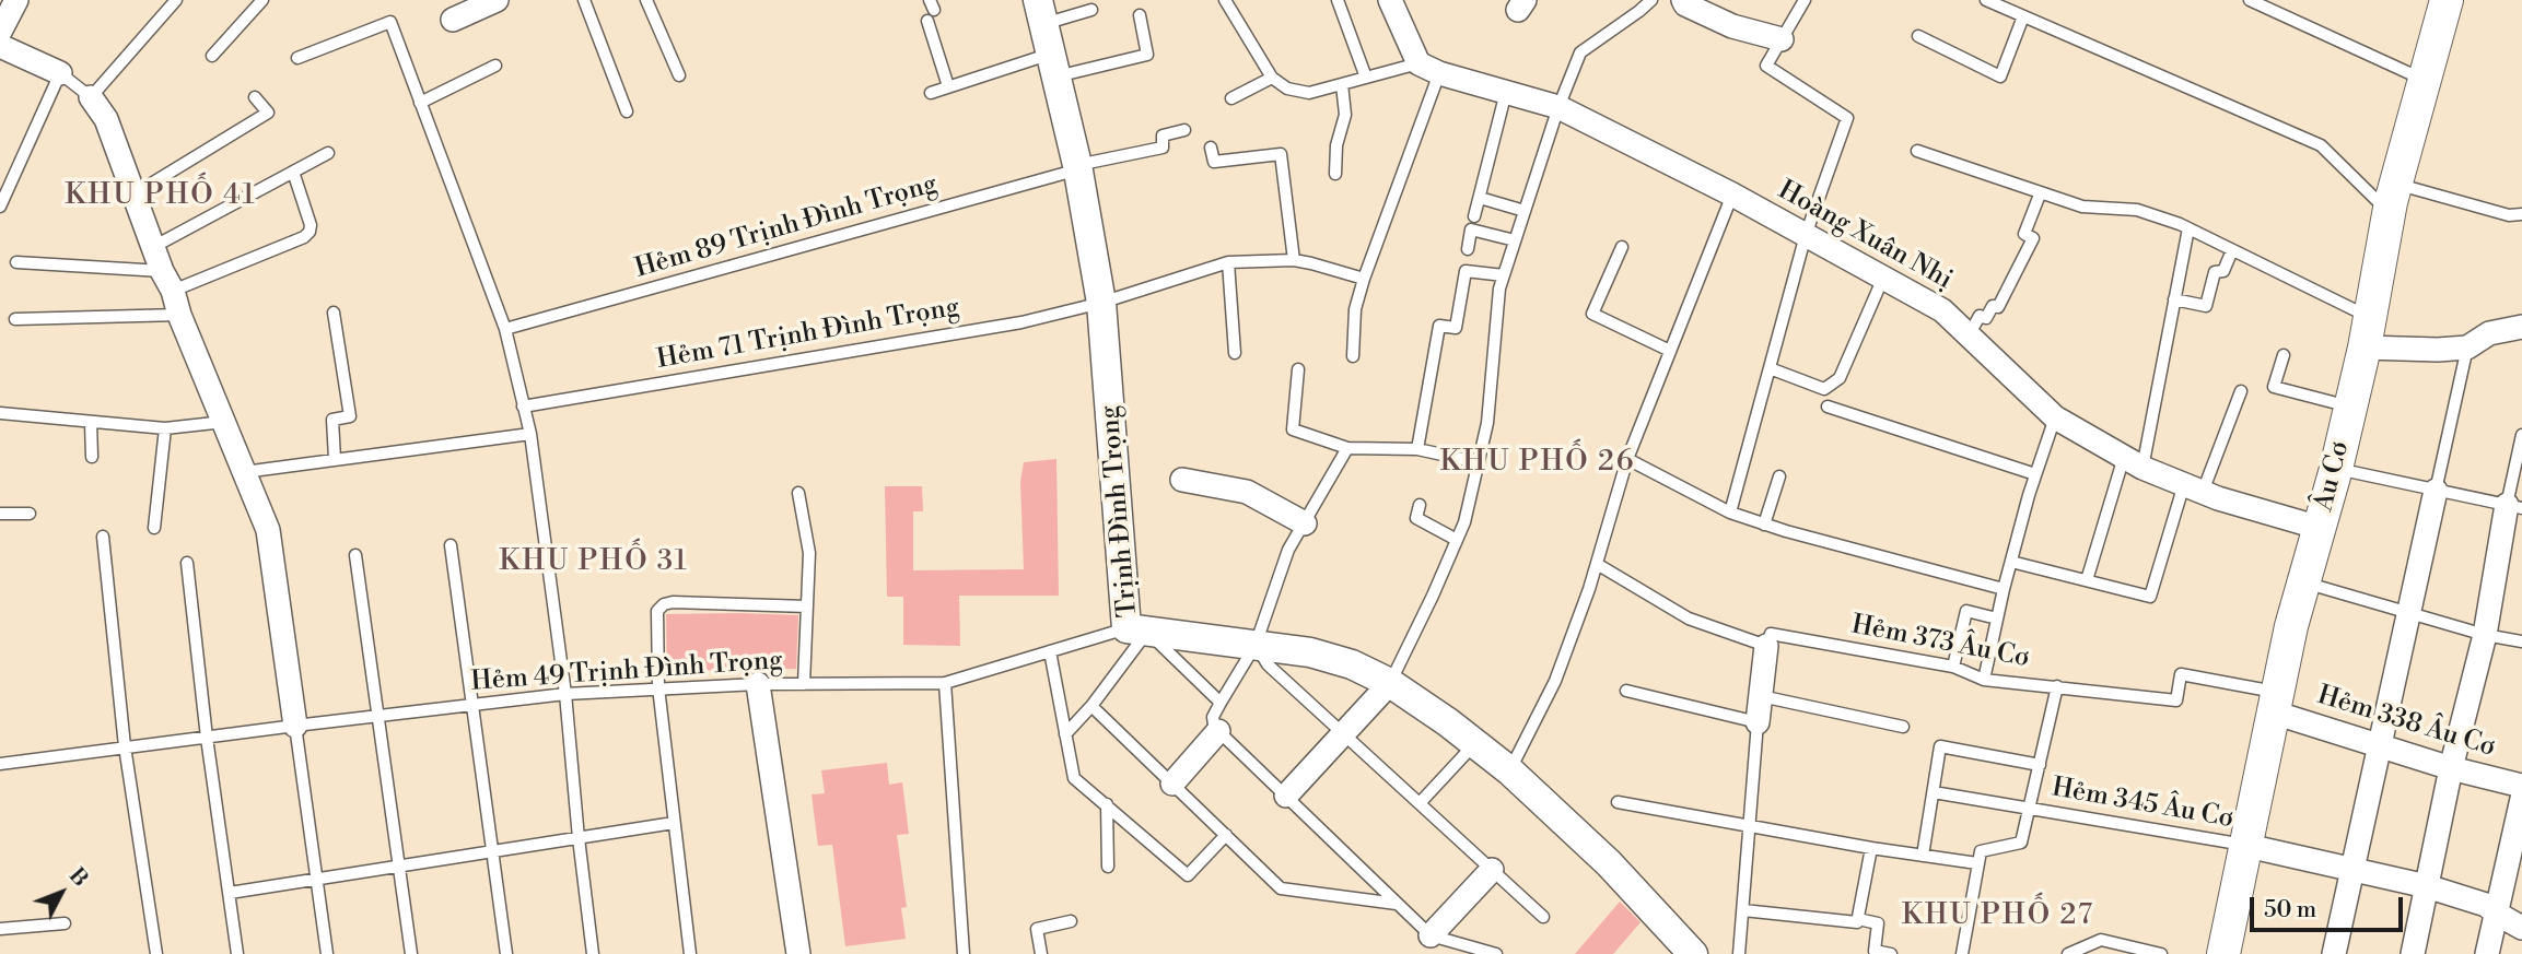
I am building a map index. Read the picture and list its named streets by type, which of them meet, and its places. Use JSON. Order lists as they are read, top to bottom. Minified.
{"streets":{"main road":["Âu Cơ"],"street":["Hoàng Xuân Nhị","Trịnh Đình Trọng","Hẻm 338 Âu Cơ"],"lane":["Hẻm 89 Trịnh Đình Trọng","Hẻm 71 Trịnh Đình Trọng","Hẻm 373 Âu Cơ","Hẻm 49 Trịnh Đình Trọng","Hẻm 345 Âu Cơ"]},"crossings":[["Hẻm 89 Trịnh Đình Trọng","Trịnh Đình Trọng"],["Hoàng Xuân Nhị","Âu Cơ"],["Hẻm 71 Trịnh Đình Trọng","Trịnh Đình Trọng"],["Âu Cơ","Hẻm 373 Âu Cơ"],["Âu Cơ","Hẻm 338 Âu Cơ"],["Âu Cơ","Hẻm 345 Âu Cơ"],["Trịnh Đình Trọng","Hẻm 49 Trịnh Đình Trọng"],["Hẻm 373 Âu Cơ","Hẻm 338 Âu Cơ"]],"districts":["KHU PHỐ 41","KHU PHỐ 26","KHU PHỐ 31","KHU PHỐ 27"],"scale_bar":"50 m","north":"top right"}
